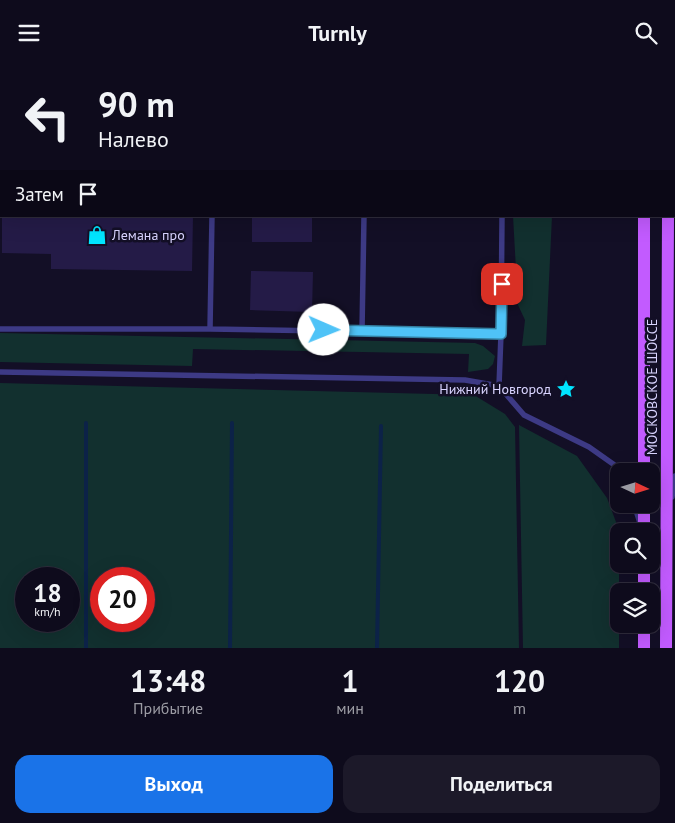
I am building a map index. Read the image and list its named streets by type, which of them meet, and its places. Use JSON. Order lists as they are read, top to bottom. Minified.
{"streets":{"main road":["МОСКОВСКОЕ ШОССЕ"]},"places":{"shop":["Лемана про"],"place":["Нижний Новгород"]},"north":"right","page":{"header":"Turnly","turn":["90 m","Налево"],"then":"Затем","speed":"18 km/h","limit":"20","eta":["13:48","Прибытие","1","мин","120","m"],"buttons":["Выход","Поделиться"]}}
